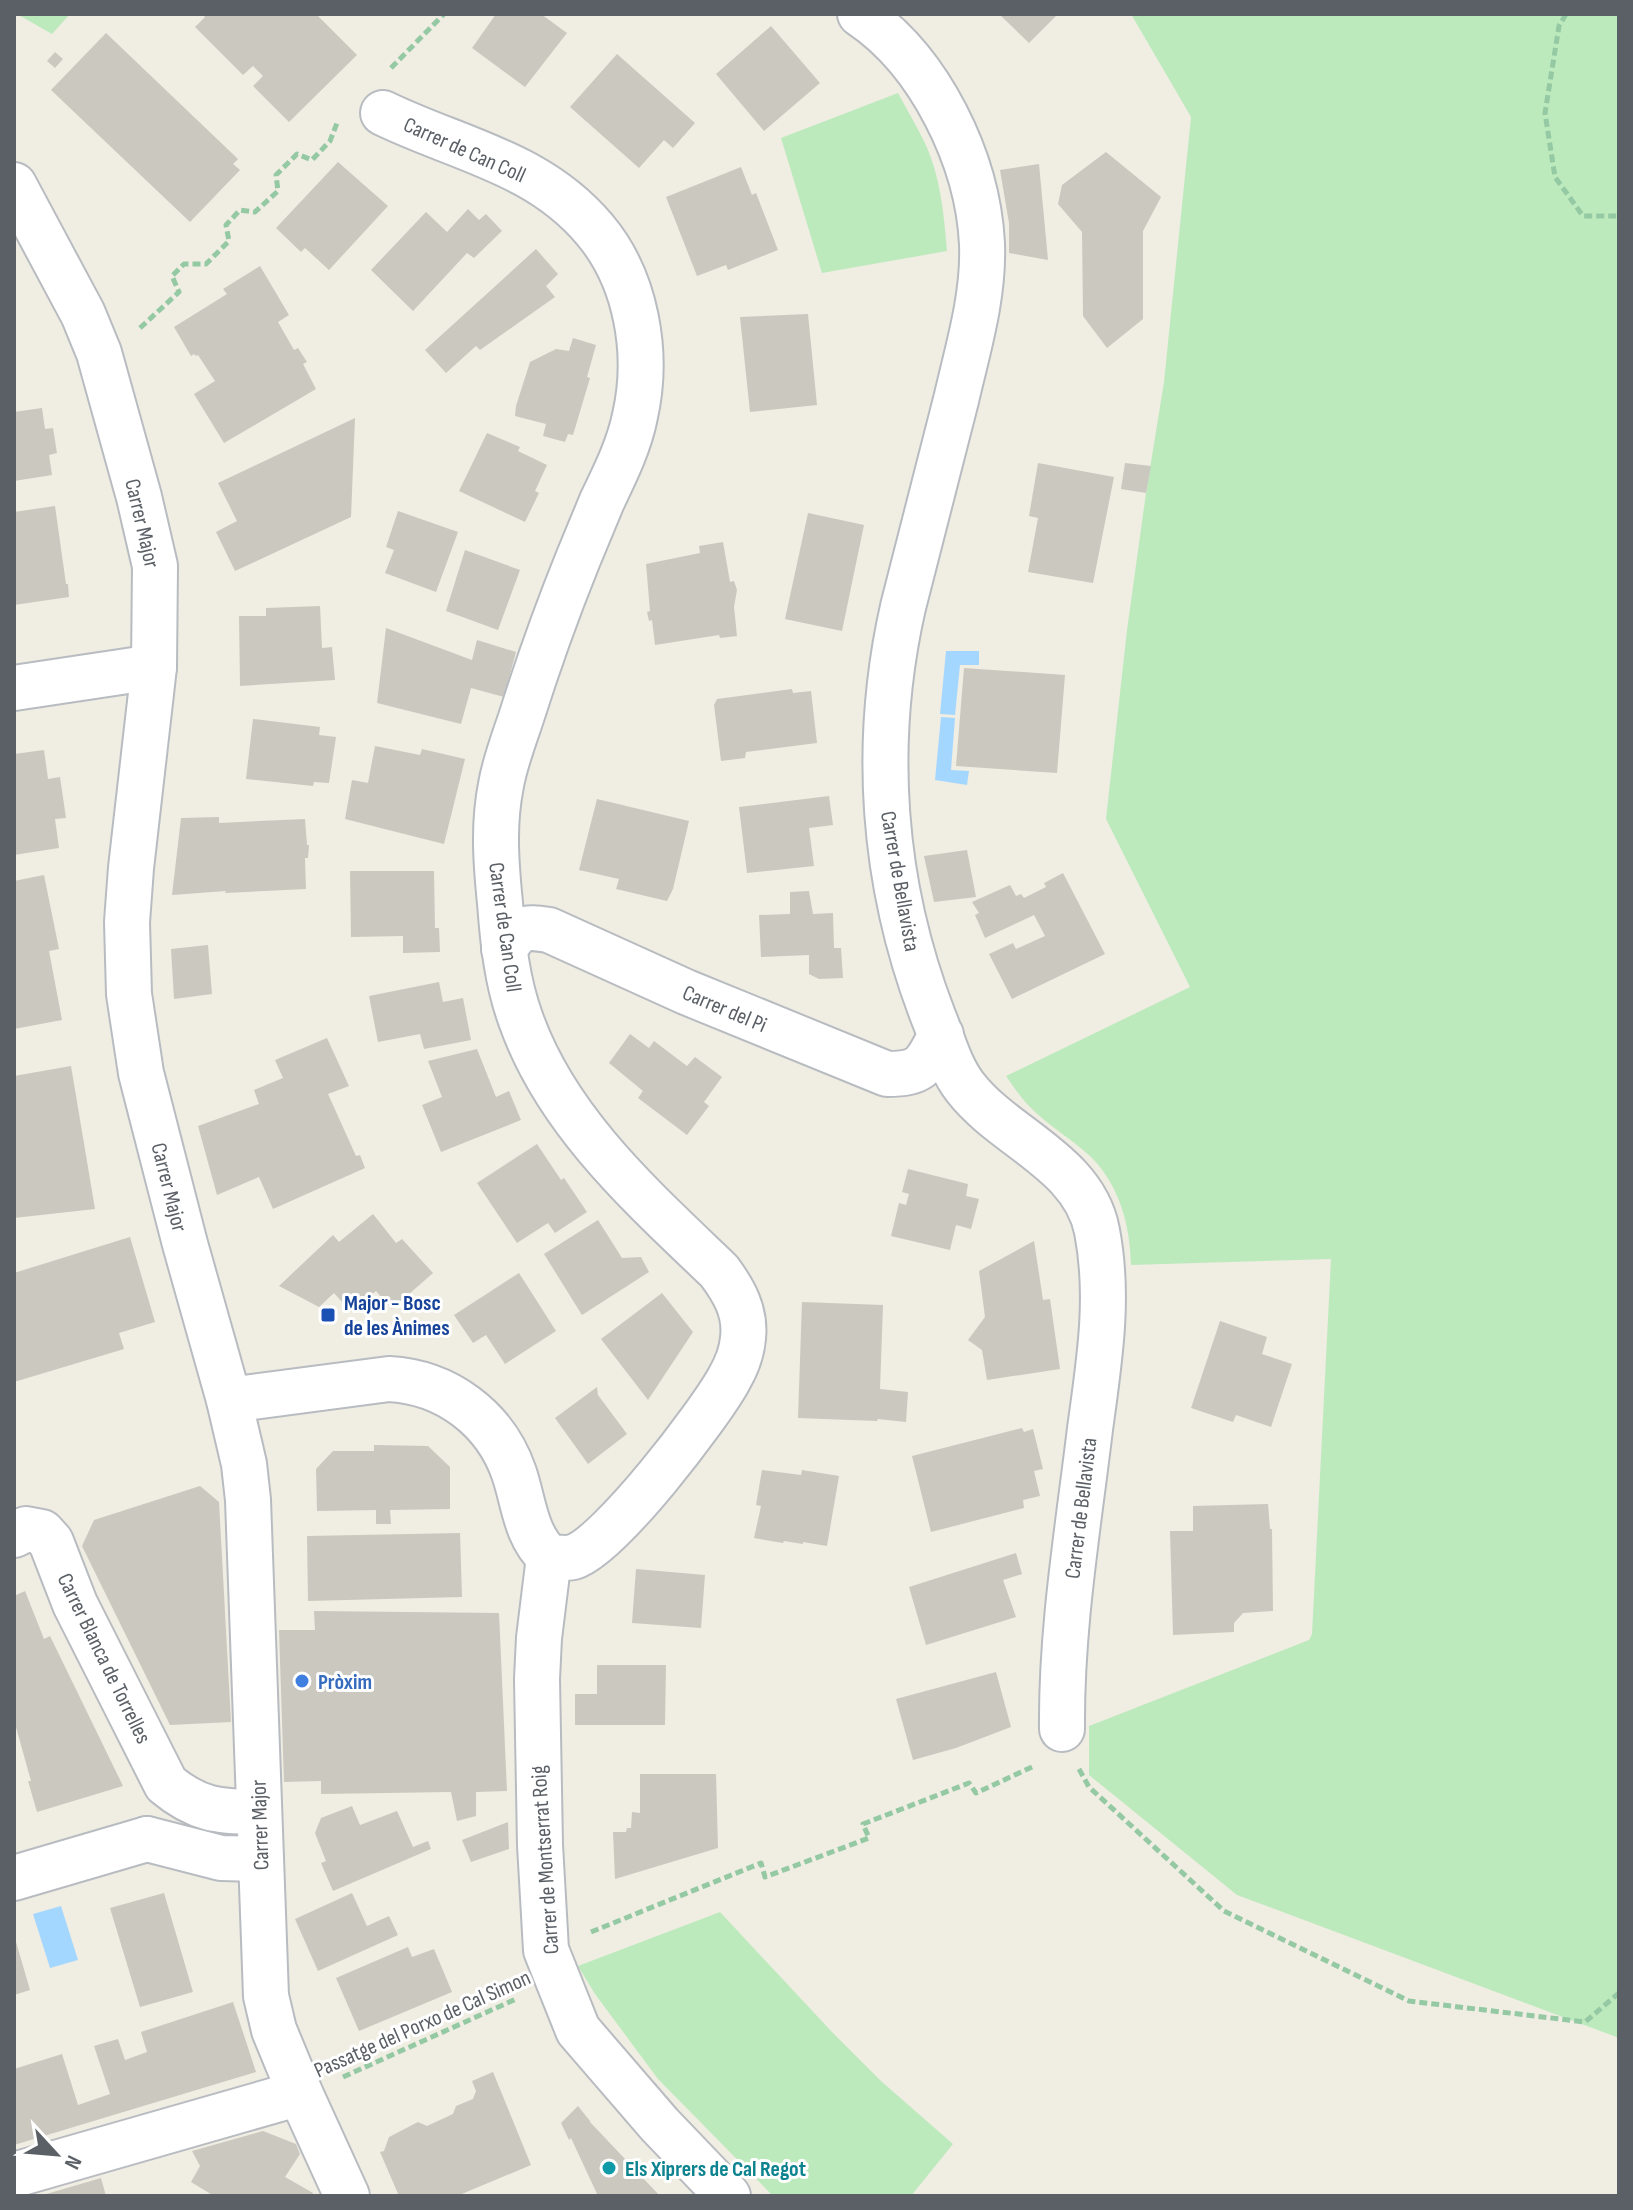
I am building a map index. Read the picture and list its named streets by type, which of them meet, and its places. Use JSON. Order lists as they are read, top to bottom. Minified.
{"streets":{"street":["Carrer de Can Coll","Carrer Major","Carrer de Bellavista","Carrer del Pi","Carrer Blanca de Torrelles","Carrer de Montserrat Roig"],"path":["Passatge del Porxo de Cal Simon"]},"crossings":[["Carrer de Can Coll","Carrer del Pi"],["Carrer de Can Coll","Carrer de Montserrat Roig"],["Carrer Major","Passatge del Porxo de Cal Simon"],["Carrer de Bellavista","Carrer del Pi"],["Carrer de Bellavista","Passatge del Porxo de Cal Simon"],["Carrer de Montserrat Roig","Passatge del Porxo de Cal Simon"]],"places":{"transit":["Major - Bosc de les Ànimes"],"other":["Pròxim","Els Xiprers de Cal Regot"]},"north":"bottom right"}
